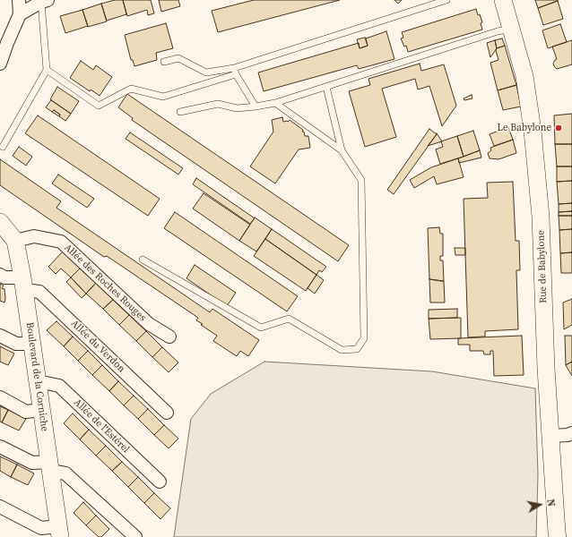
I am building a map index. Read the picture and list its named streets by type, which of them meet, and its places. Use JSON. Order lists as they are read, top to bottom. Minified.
{"streets":{"street":["Rue de Babylone","Allée des Roches Rouges","Allée du Verdon","Boulevard de la Corniche","Allée de l'Estérel"]},"crossings":[["Allée des Roches Rouges","Boulevard de la Corniche"],["Allée du Verdon","Boulevard de la Corniche"],["Boulevard de la Corniche","Allée de l'Estérel"]],"places":["Le Babylone"],"north":"right"}
